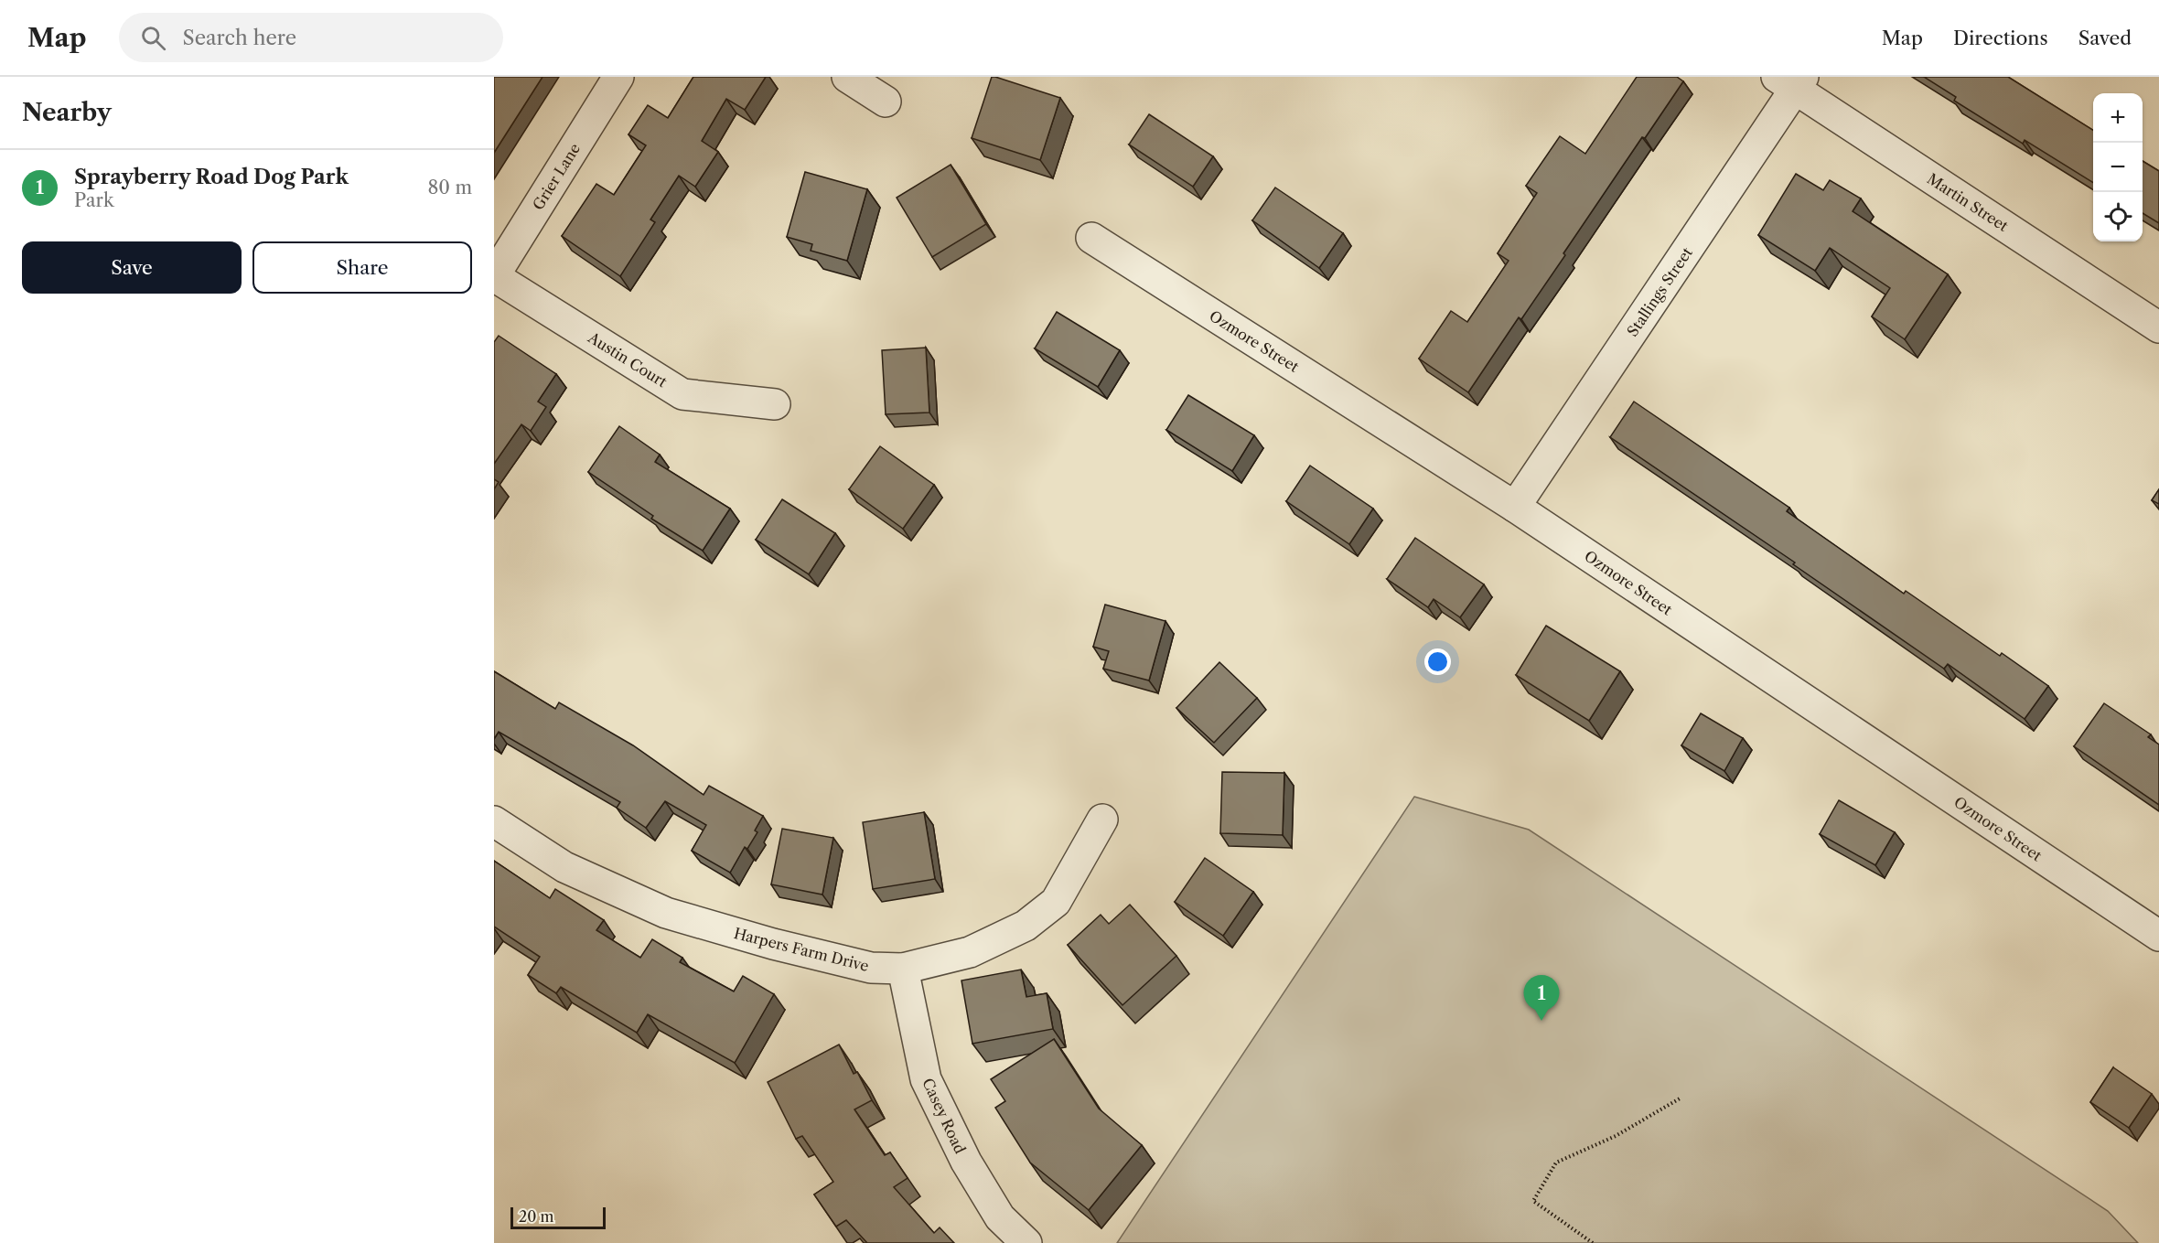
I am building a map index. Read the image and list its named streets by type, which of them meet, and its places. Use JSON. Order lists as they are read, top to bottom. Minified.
{"streets":{"street":["Grier Lane","Martin Street","Stallings Street","Ozmore Street","Austin Court","Harpers Farm Drive","Casey Road"]},"crossings":[["Grier Lane","Austin Court"],["Martin Street","Stallings Street"],["Stallings Street","Ozmore Street"],["Harpers Farm Drive","Casey Road"]],"scale_bar":"20 m","page":{"header":"Map","search":"Search here","nav":["Map","Directions","Saved"],"heading":"Nearby","map_buttons":["+","−"],"list":[{"mark":"1","name":"Sprayberry Road Dog Park","note":"Park","value":"80 m"}],"buttons":["Save","Share"],"pins":"1","scale":"20 m"}}
